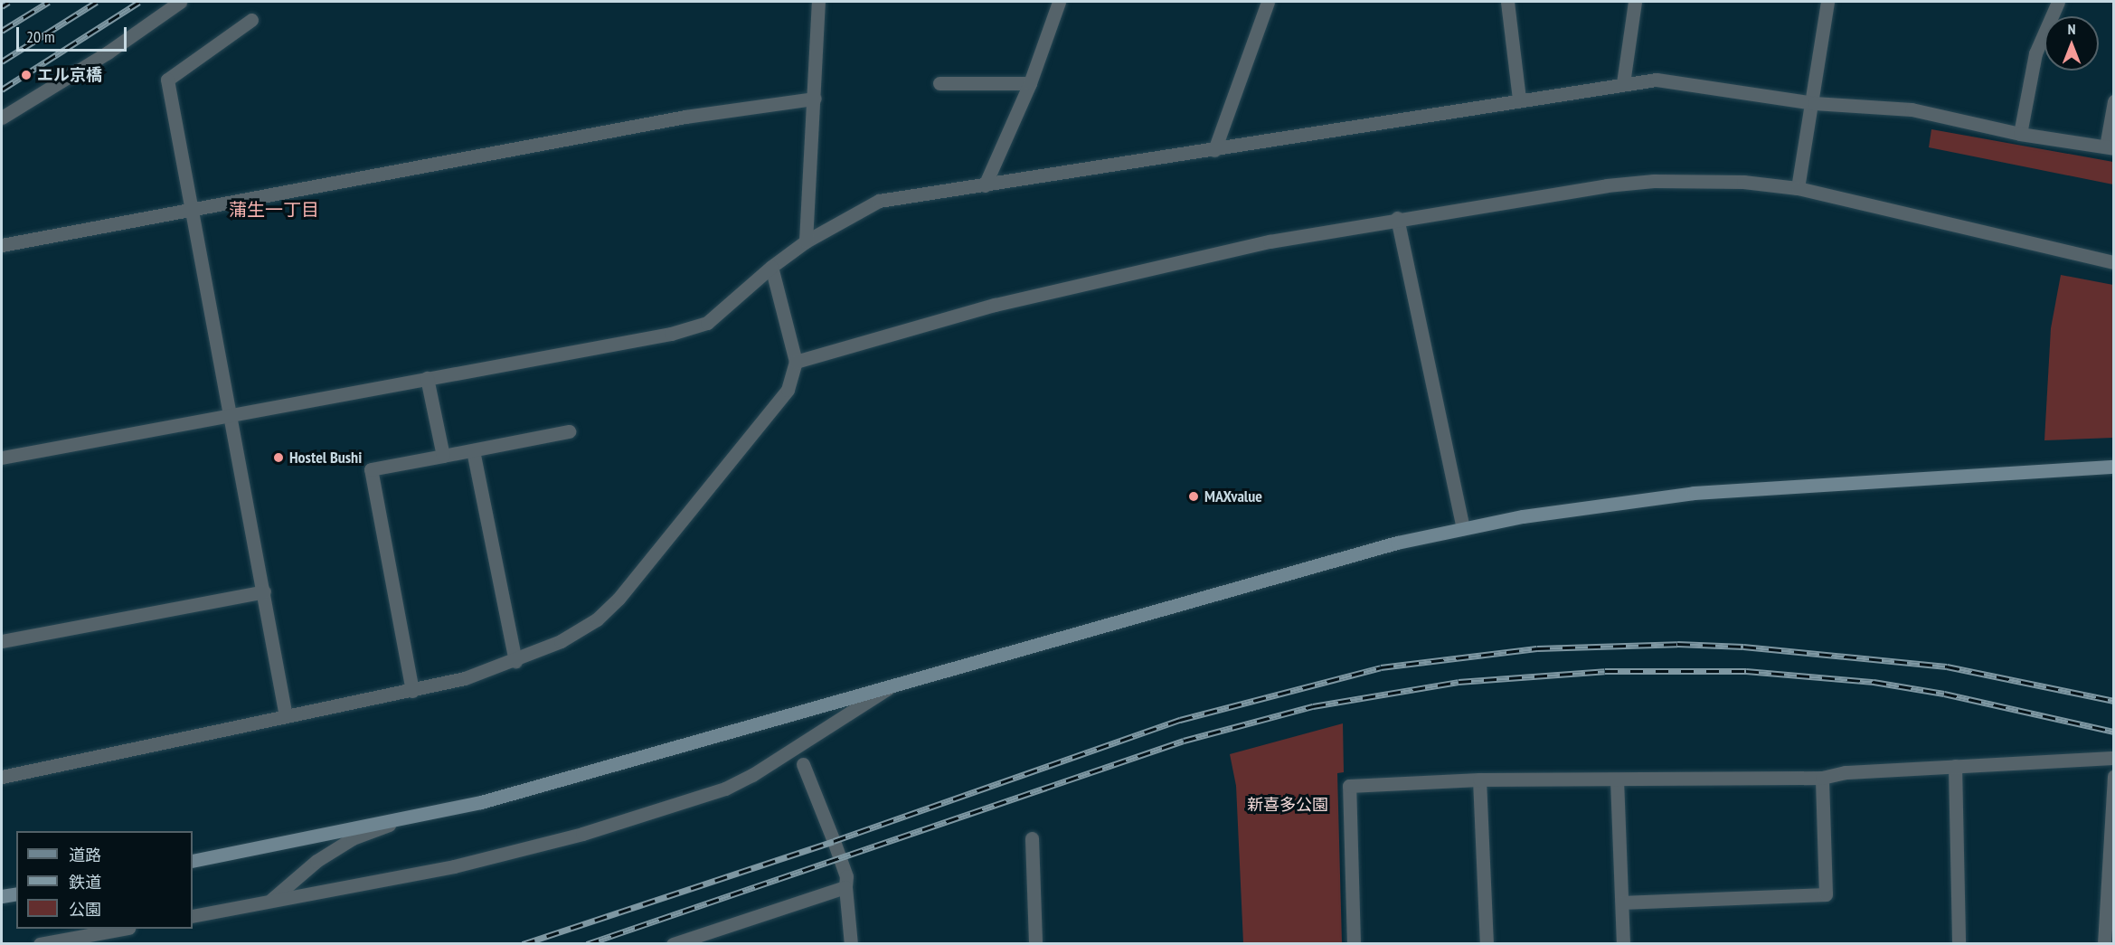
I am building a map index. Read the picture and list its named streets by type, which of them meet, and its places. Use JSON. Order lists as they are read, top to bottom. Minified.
{"districts":["蒲生一丁目"],"parks":["新喜多公園"],"places":["エル京橋","Hostel Bushi","MAXvalue"],"legend":["道路","鉄道","公園"],"scale_bar":"20 m","north":"top"}
